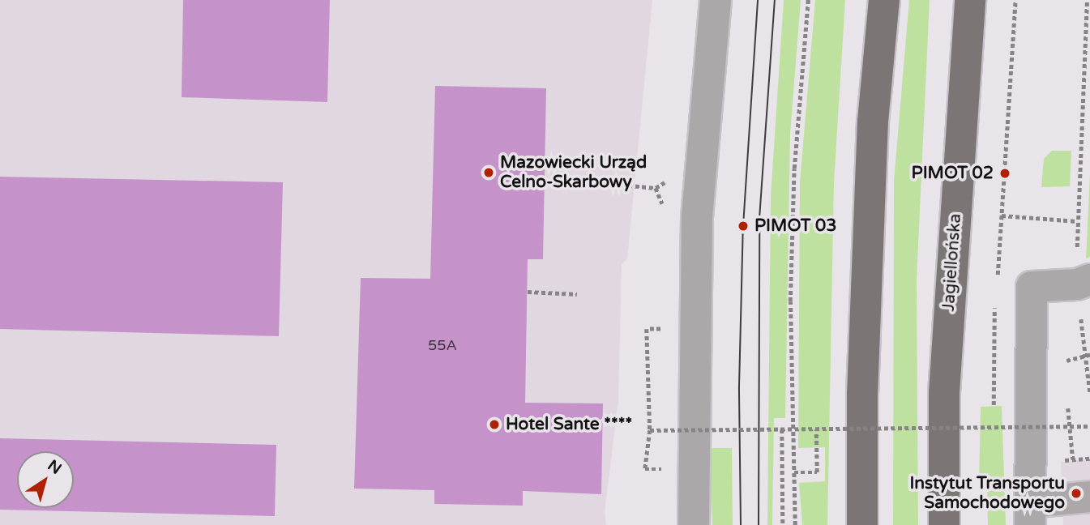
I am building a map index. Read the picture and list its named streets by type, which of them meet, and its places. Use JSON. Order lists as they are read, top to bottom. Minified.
{"streets":{"main road":["Jagiellońska"]},"places":["Mazowiecki Urząd Celno-Skarbowy","PIMOT 02","PIMOT 03","Hotel Sante ****","Instytut Transportu Samochodowego"],"house_numbers":["55A"],"north":"top right"}
